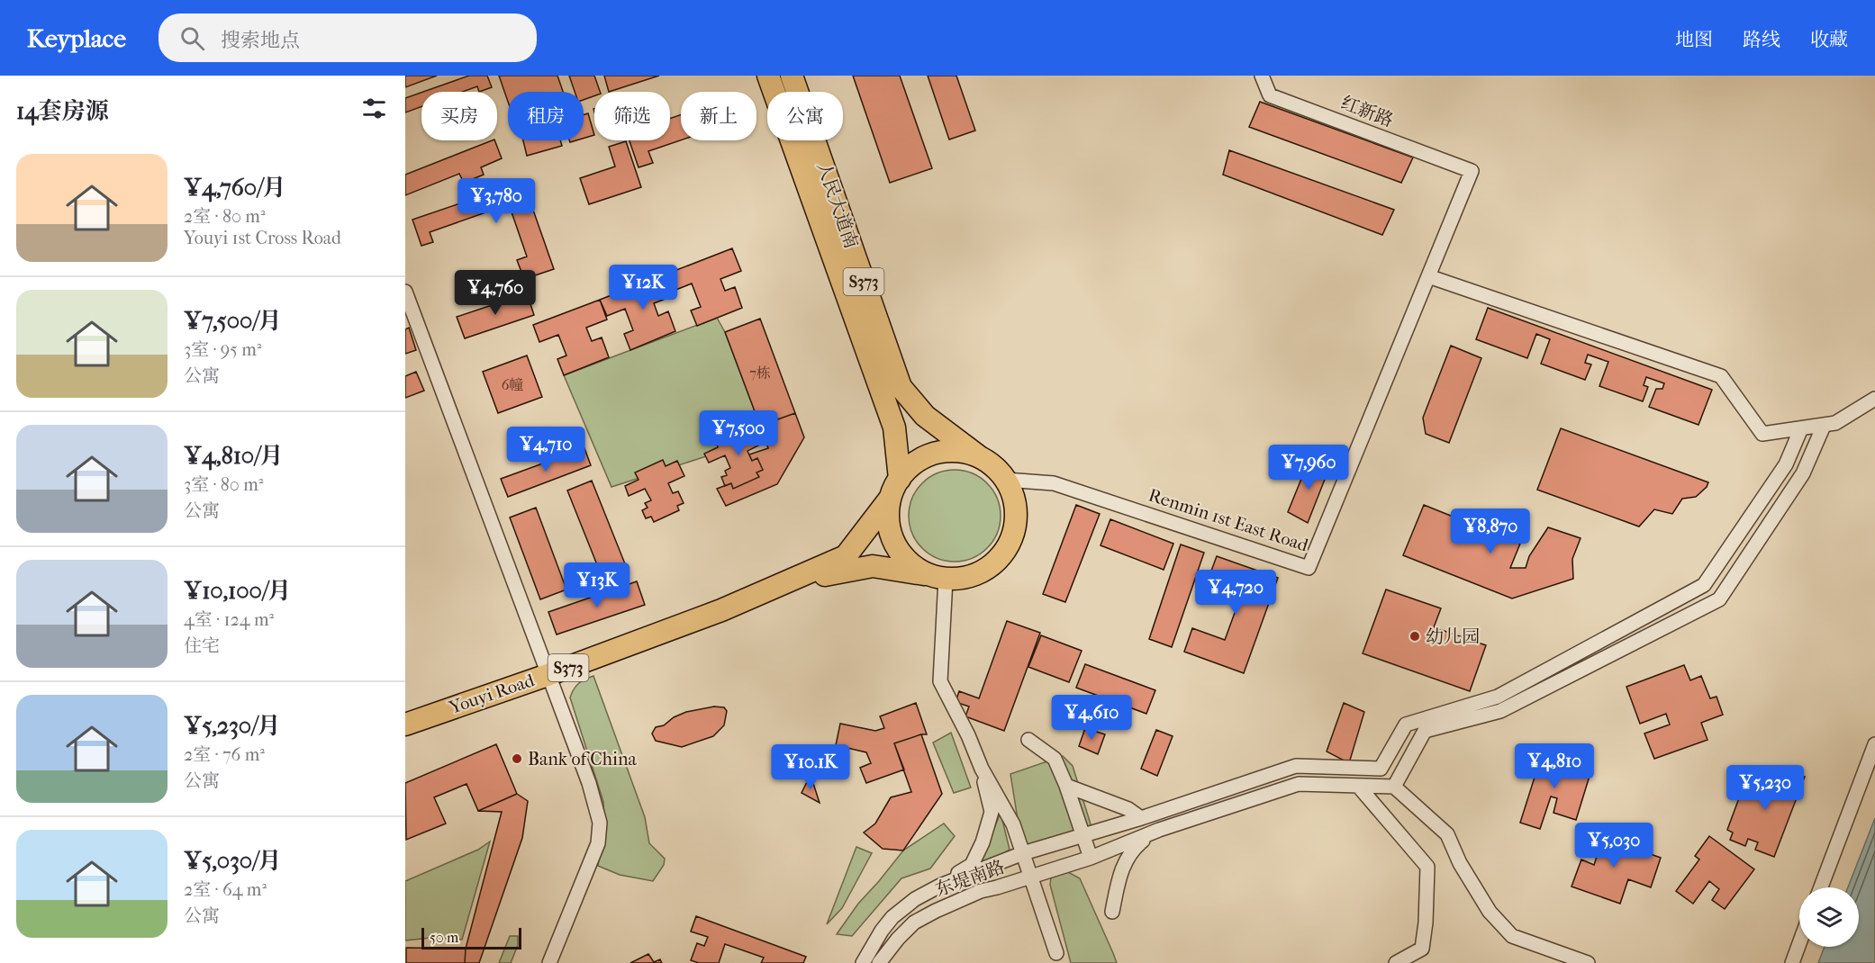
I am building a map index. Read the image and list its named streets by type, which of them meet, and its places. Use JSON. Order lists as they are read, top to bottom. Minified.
{"streets":{"main road":["人民大道南","S373","Youyi Road"],"street":["红新路","Renmin 1st East Road","东堤南路"]},"crossings":[["红新路","Renmin 1st East Road"],["人民大道南","S373"],["人民大道南","Renmin 1st East Road"],["人民大道南","Youyi Road"],["S373","Renmin 1st East Road"],["S373","Youyi Road"],["Renmin 1st East Road","Youyi Road"]],"places":["幼儿园","Bank of China"],"house_numbers":["7栋","6幢"],"scale_bar":"50 m","page":{"header":"Keyplace","search":"搜索地点","nav":["地图","路线","收藏"],"heading":"14套房源","chip":["买房","租房","筛选","新上","公寓"],"list":[{"name":"¥4,760/月","note":"2室 · 80 m² · Youyi 1st Cross Road"},{"name":"¥7,500/月","note":"3室 · 95 m² · 公寓"},{"name":"¥4,810/月","note":"3室 · 80 m² · 公寓"},{"name":"¥10,100/月","note":"4室 · 124 m² · 住宅"},{"name":"¥5,230/月","note":"2室 · 76 m² · 公寓"},{"name":"¥5,030/月","note":"2室 · 64 m² · 公寓"}],"price":["¥3,780","¥12K","¥4,760","¥7,500","¥4,710","¥7,960","¥8,870","¥13K","¥4,720","¥4,610","¥4,810","¥10.1K","¥5,230","¥5,030"],"scale":"50 m"}}
